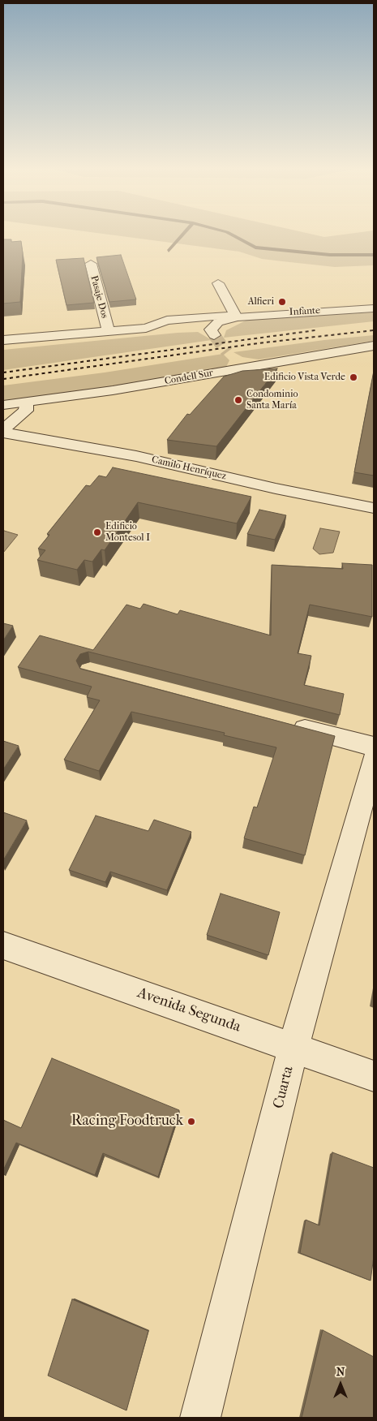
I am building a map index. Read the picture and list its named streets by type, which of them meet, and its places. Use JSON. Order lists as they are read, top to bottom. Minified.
{"streets":{"street":["Pasaje Dos","Infante","Condell Sur","Camilo Henríquez","Avenida Segunda","Cuarta"]},"crossings":[["Pasaje Dos","Infante"],["Avenida Segunda","Cuarta"]],"places":["Alfieri","Edificio Vista Verde","Condominio Santa María","Edificio Montesol I","Racing Foodtruck"],"north":"top"}
